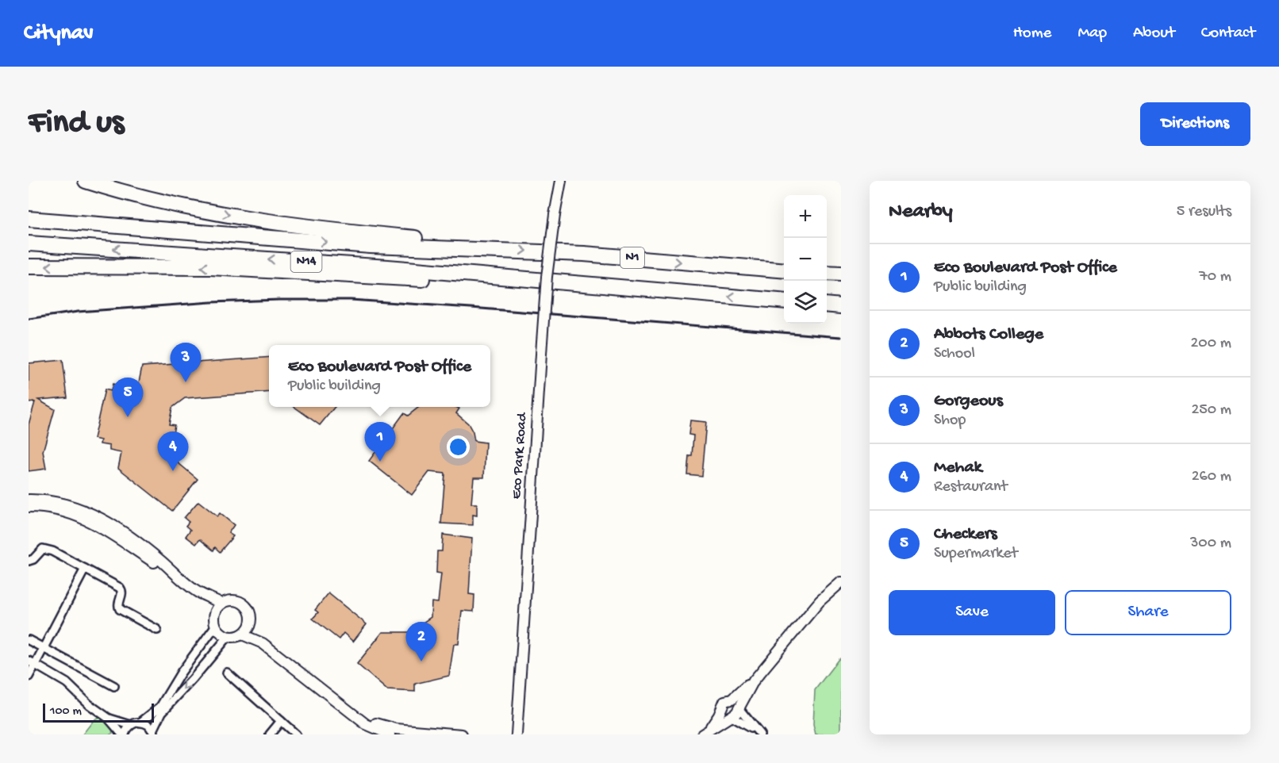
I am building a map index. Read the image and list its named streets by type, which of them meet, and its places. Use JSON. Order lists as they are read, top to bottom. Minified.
{"streets":{"highway":["N1","N14"],"street":["Eco Park Road"]},"crossings":[["N1","N14"]],"scale_bar":"100 m","page":{"header":"Citynav","nav":["Home","Map","About","Contact"],"buttons":["Directions",["Save","Share"]],"title":"Find us","heading":["Nearby","5 results"],"map_buttons":["+","−"],"list":[{"mark":"1","name":"Eco Boulevard Post Office","note":"Public building","value":"70 m"},{"mark":"2","name":"Abbots College","note":"School","value":"200 m"},{"mark":"3","name":"Gorgeous","note":"Shop","value":"250 m"},{"mark":"4","name":"Mehak","note":"Restaurant","value":"260 m"},{"mark":"5","name":"Checkers","note":"Supermarket","value":"300 m"}],"pins":["3","5","1","4","2"],"popup":["Eco Boulevard Post Office","Public building"],"scale":"100 m"}}
